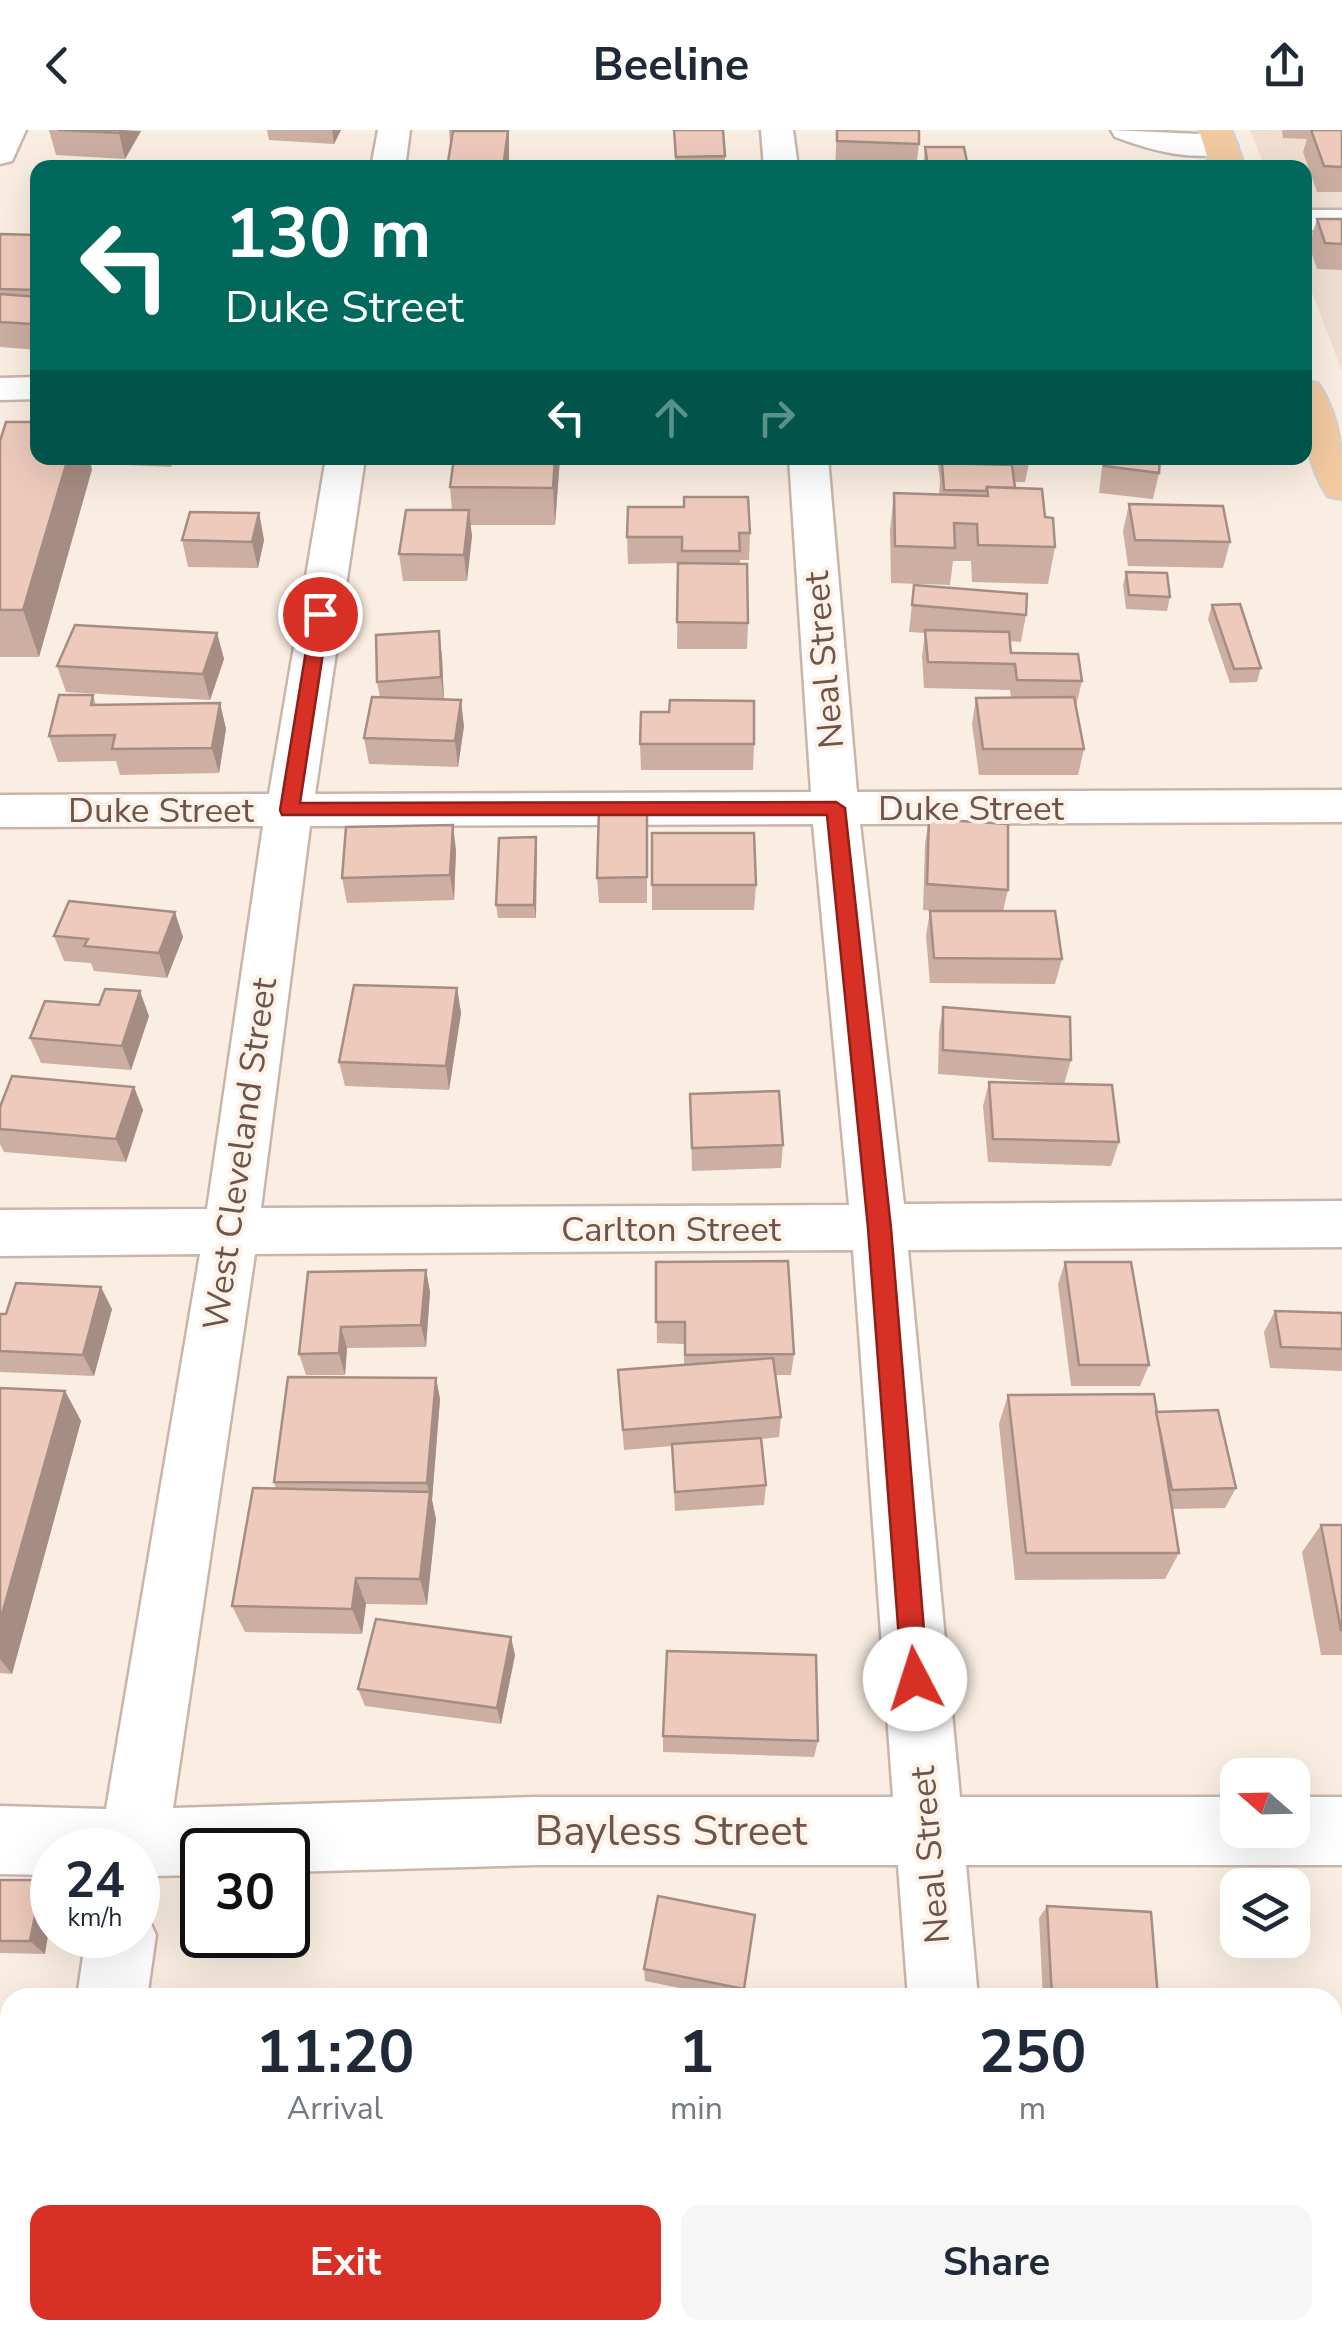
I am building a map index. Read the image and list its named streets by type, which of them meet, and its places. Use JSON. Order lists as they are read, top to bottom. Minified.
{"streets":{"street":["Neal Street","Duke Street","West Cleveland Street","Carlton Street","Bayless Street"]},"crossings":[["Neal Street","Duke Street"],["Neal Street","Carlton Street"],["Neal Street","Bayless Street"],["Duke Street","West Cleveland Street"],["West Cleveland Street","Carlton Street"]],"north":"left","page":{"header":"Beeline","turn":["130 m","Duke Street"],"speed":"24 km/h","limit":"30","eta":["11:20","Arrival","1","min","250","m"],"buttons":["Exit","Share"]}}
